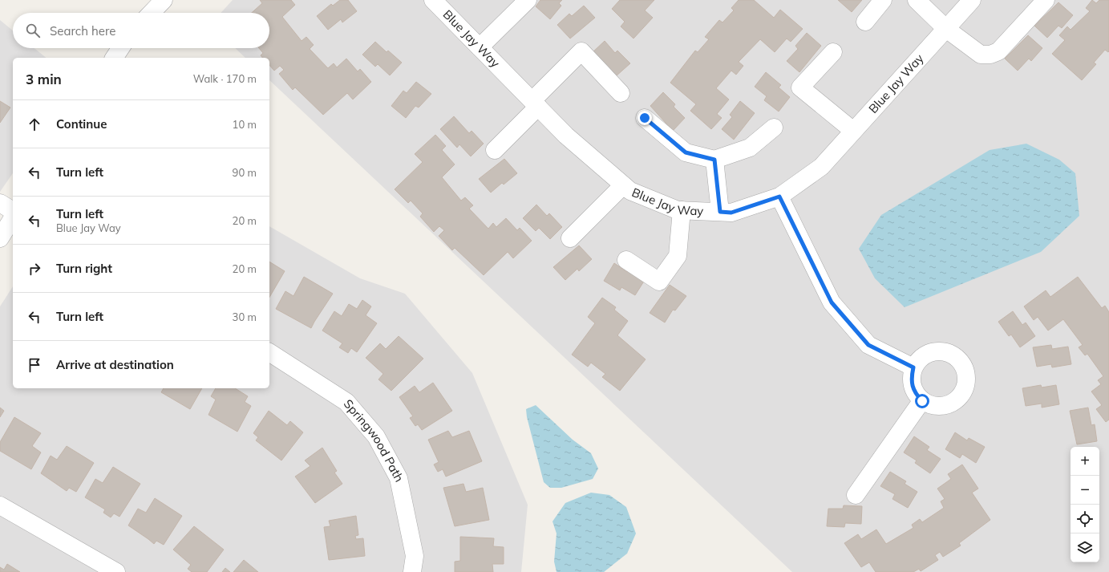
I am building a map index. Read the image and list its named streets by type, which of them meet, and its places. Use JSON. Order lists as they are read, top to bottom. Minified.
{"streets":{"street":["Blue Jay Way","Springwood Path"]},"page":{"search":"Search here","heading":["3 min","Walk · 170 m"],"list":[["Continue","10 m"],["Turn left","90 m"],["Turn left","Blue Jay Way","20 m"],["Turn right","20 m"],["Turn left","30 m"],"Arrive at destination"],"map_buttons":["+","−"]}}
